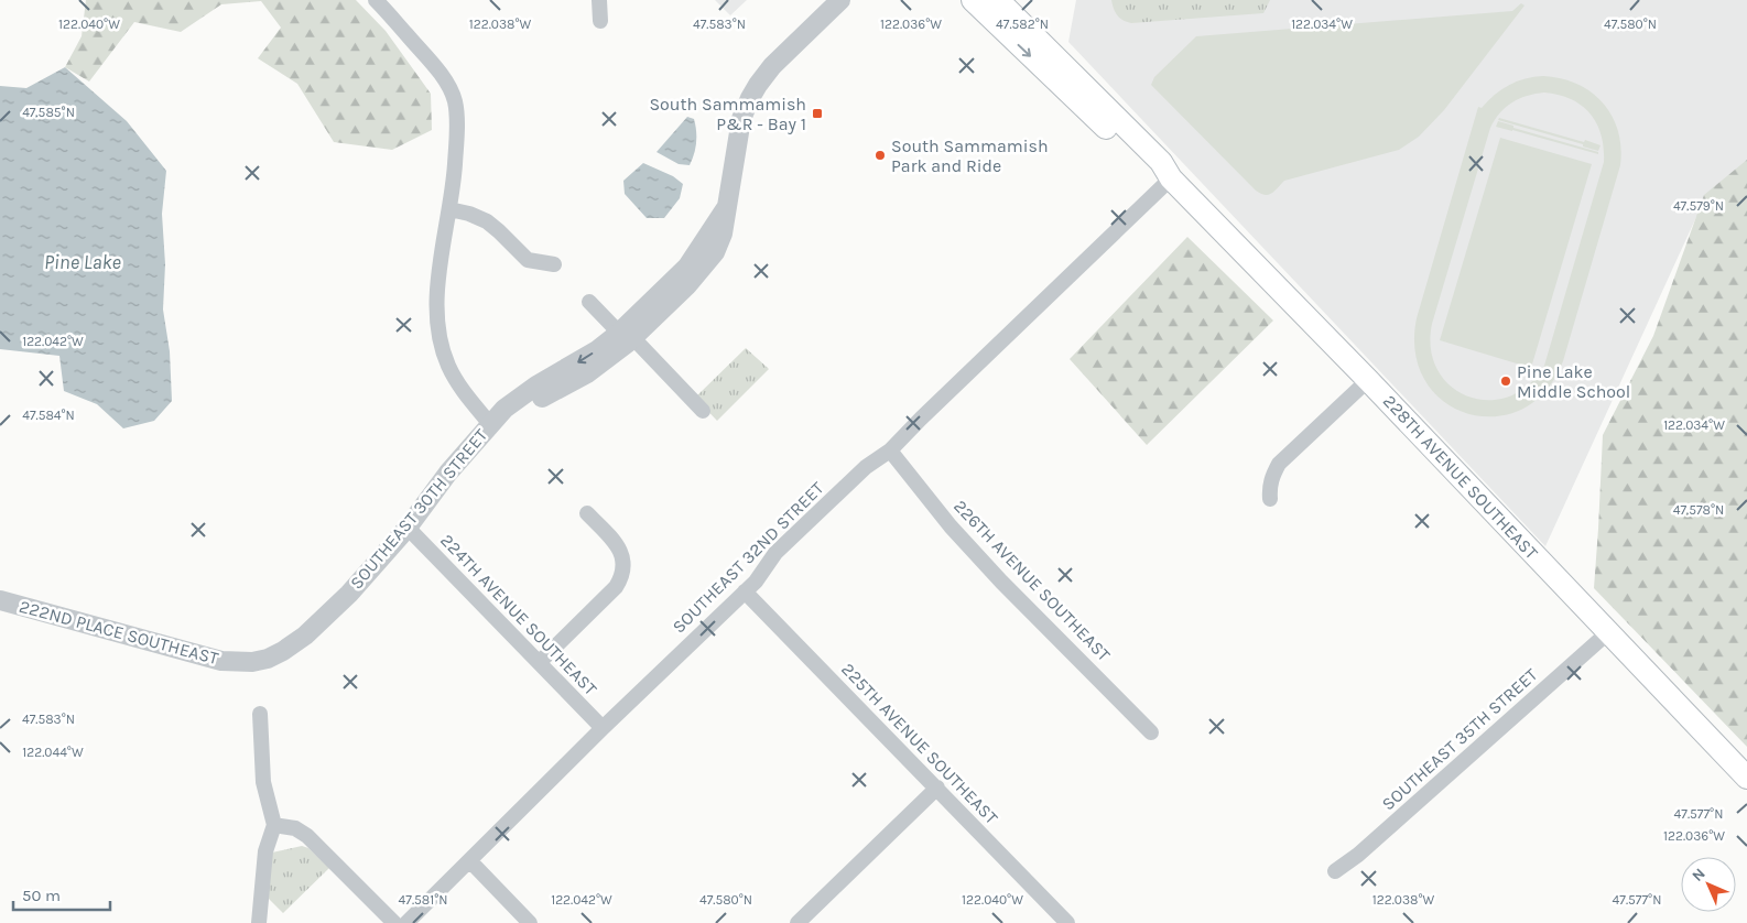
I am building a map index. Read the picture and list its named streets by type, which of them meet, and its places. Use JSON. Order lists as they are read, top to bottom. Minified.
{"streets":{"main road":["228TH AVENUE SOUTHEAST"],"street":["SOUTHEAST 30TH STREET","SOUTHEAST 32ND STREET","226TH AVENUE SOUTHEAST","224TH AVENUE SOUTHEAST","222ND PLACE SOUTHEAST","SOUTHEAST 35TH STREET","225TH AVENUE SOUTHEAST"]},"crossings":[["228TH AVENUE SOUTHEAST","SOUTHEAST 32ND STREET"],["228TH AVENUE SOUTHEAST","SOUTHEAST 35TH STREET"],["SOUTHEAST 30TH STREET","224TH AVENUE SOUTHEAST"],["SOUTHEAST 30TH STREET","222ND PLACE SOUTHEAST"],["SOUTHEAST 32ND STREET","226TH AVENUE SOUTHEAST"],["SOUTHEAST 32ND STREET","224TH AVENUE SOUTHEAST"],["SOUTHEAST 32ND STREET","225TH AVENUE SOUTHEAST"]],"water":["Pine Lake"],"places":{"transit":["South Sammamish P&R - Bay 1"],"other":["South Sammamish Park and Ride","Pine Lake Middle School"]},"scale_bar":"50 m","north":"top left","coordinates":["122.040°W","122.038°W","47.583°N","122.036°W","47.582°N","122.034°W","47.580°N","47.585°N","47.579°N","122.042°W","47.584°N","47.578°N","122.044°W","47.577°N","47.581°N"]}
